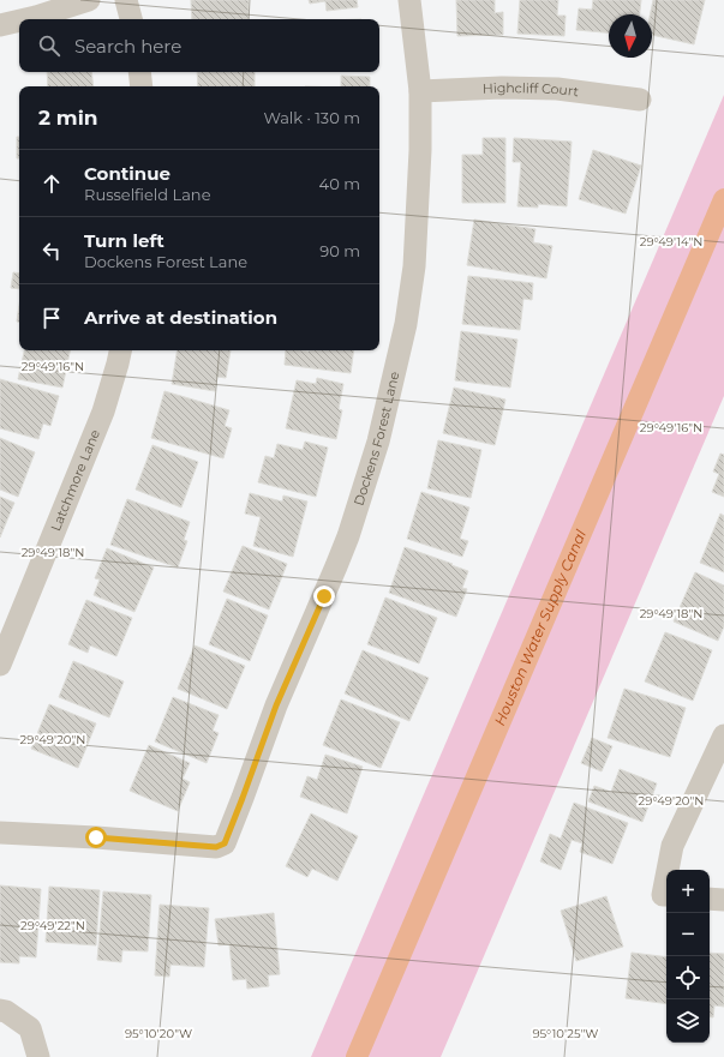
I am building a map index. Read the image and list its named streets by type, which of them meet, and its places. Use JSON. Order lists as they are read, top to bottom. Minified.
{"streets":{"street":["Highcliff Court","Dockens Forest Lane","Latchmore Lane"]},"crossings":[["Highcliff Court","Dockens Forest Lane"]],"water":["Houston Water Supply Canal"],"north":"bottom","page":{"search":"Search here","heading":["2 min","Walk · 130 m"],"list":[["Continue","Russelfield Lane","40 m"],["Turn left","Dockens Forest Lane","90 m"],"Arrive at destination"],"map_buttons":["+","−"]},"coordinates":["29°49'14\"N","29°49'16\"N","29°49'18\"N","29°49'20\"N","29°49'22\"N","95°10'20\"W","95°10'25\"W"]}
